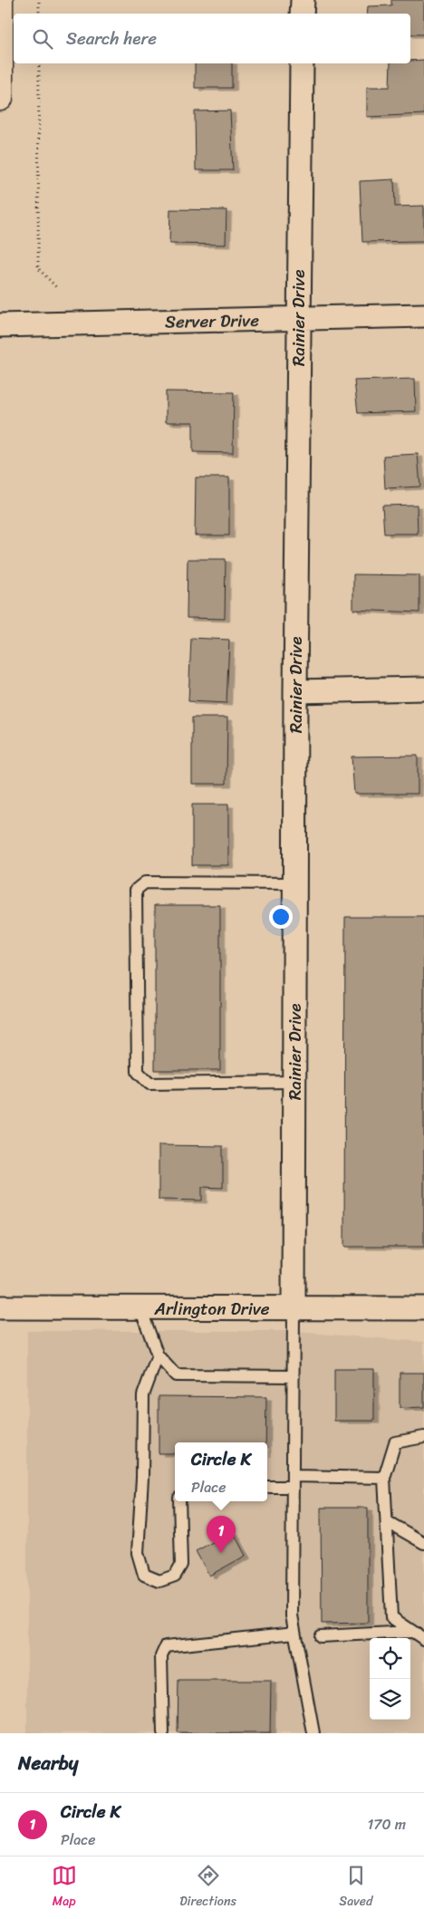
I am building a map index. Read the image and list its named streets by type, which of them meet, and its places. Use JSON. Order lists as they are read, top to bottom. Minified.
{"streets":{"street":["Rainier Drive","Server Drive","Arlington Drive"]},"crossings":[["Rainier Drive","Server Drive"],["Rainier Drive","Arlington Drive"]],"page":{"search":"Search here","popup":["Circle K","Place"],"pins":"1","heading":"Nearby","list":[{"mark":"1","name":"Circle K","note":"Place","value":"170 m"}],"nav":["Map","Directions","Saved"]}}
